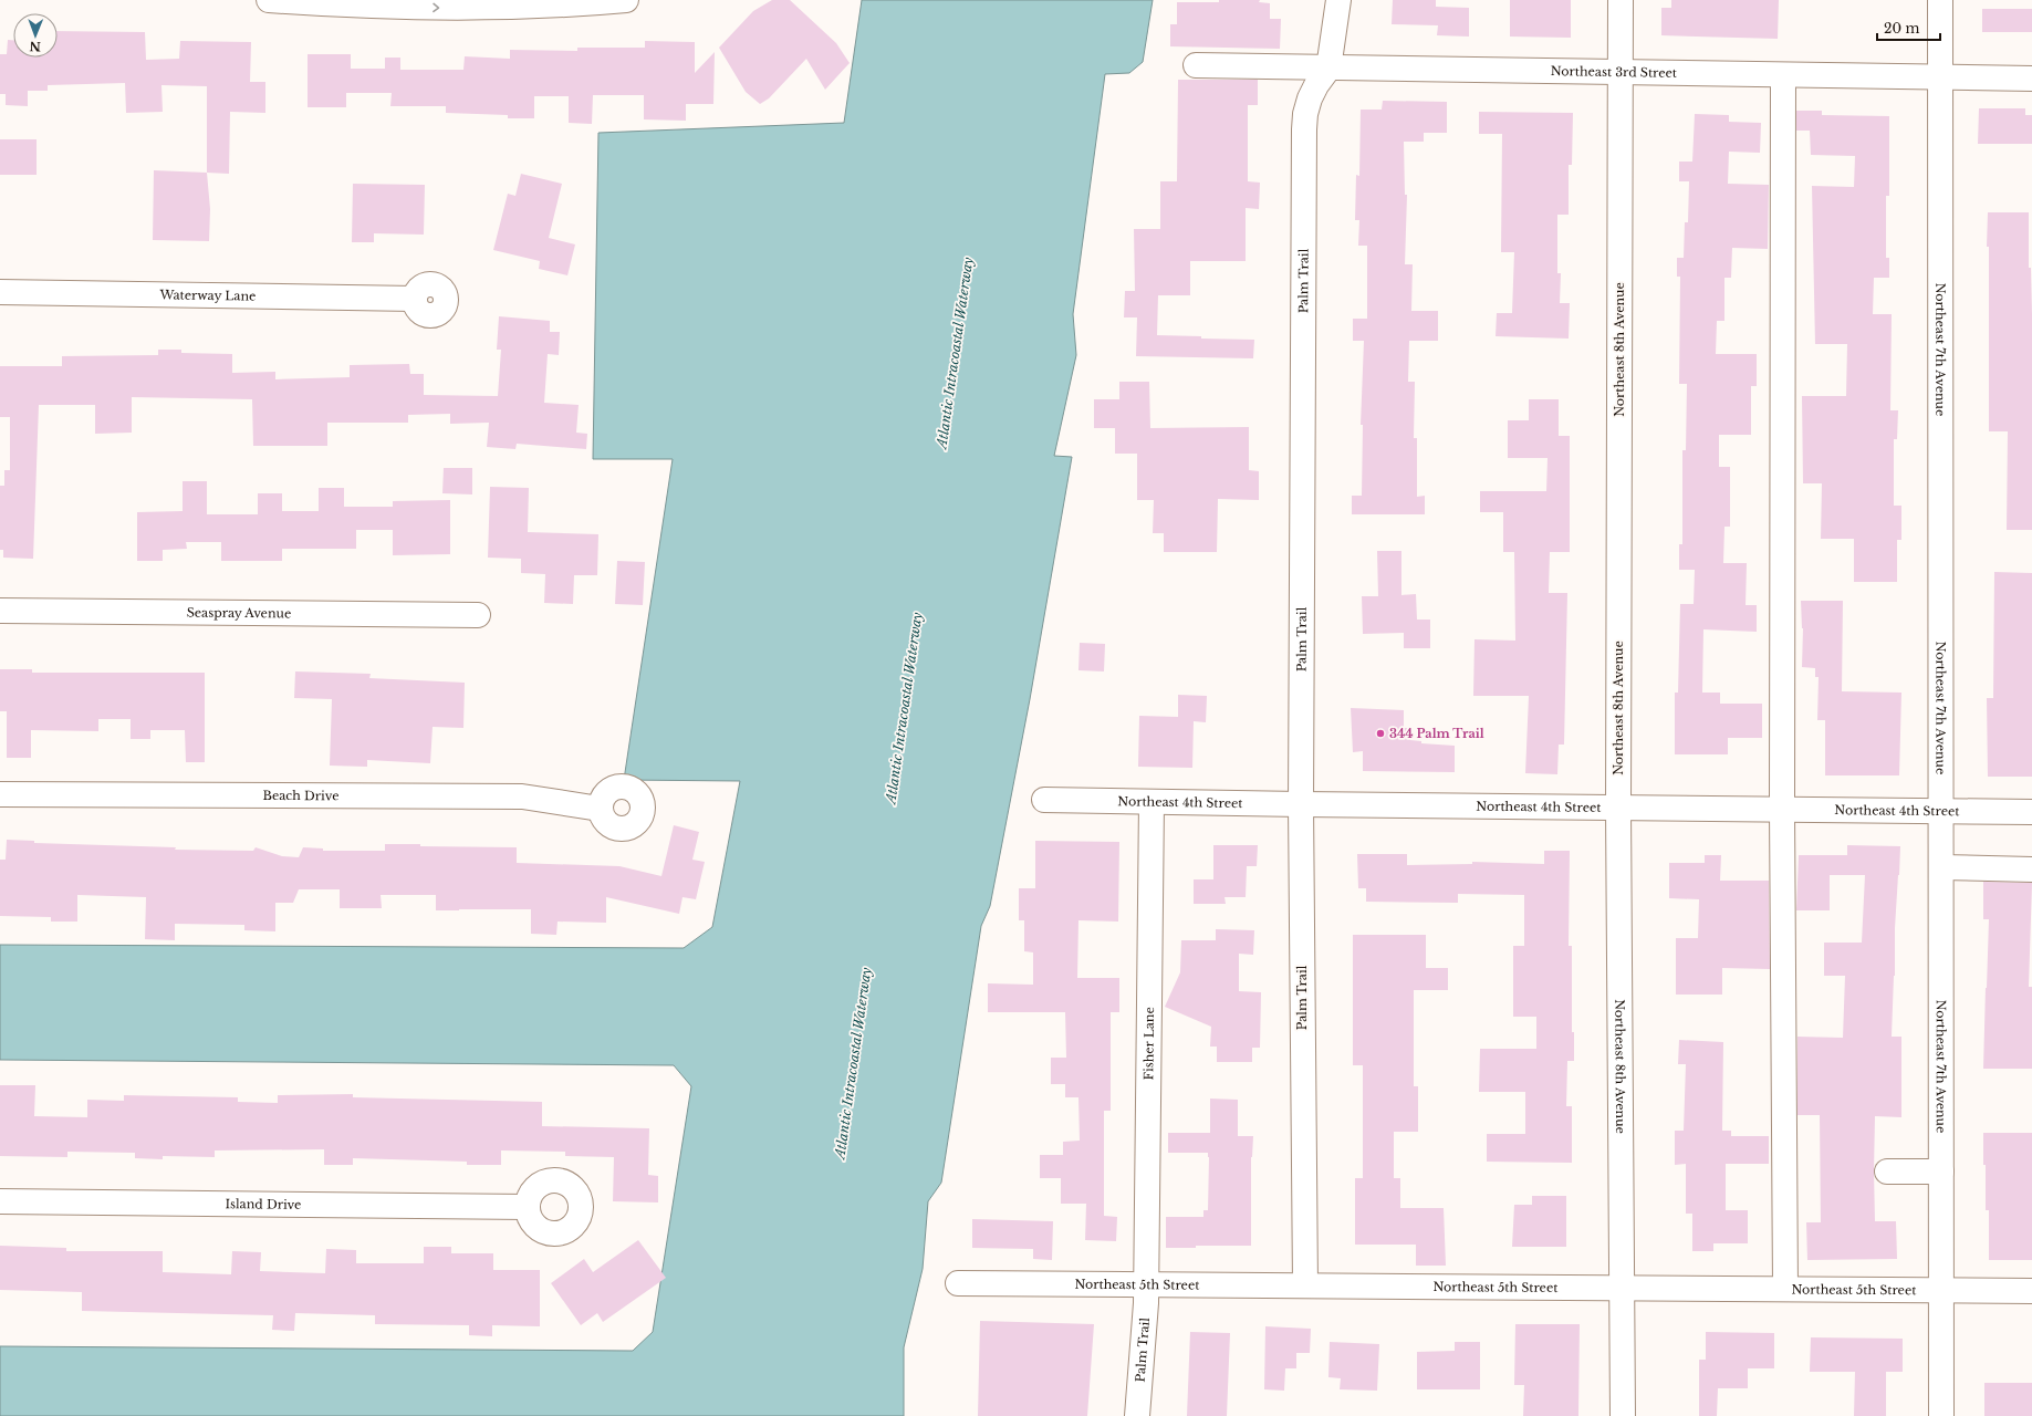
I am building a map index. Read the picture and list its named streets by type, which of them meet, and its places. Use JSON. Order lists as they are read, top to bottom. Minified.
{"streets":{"street":["Northeast 3rd Street","Palm Trail","Waterway Lane","Northeast 8th Avenue","Northeast 7th Avenue","Seaspray Avenue","Beach Drive","Northeast 4th Street","Fisher Lane","Island Drive","Northeast 5th Street"]},"crossings":[["Northeast 3rd Street","Palm Trail"],["Northeast 3rd Street","Northeast 8th Avenue"],["Northeast 3rd Street","Northeast 7th Avenue"],["Palm Trail","Northeast 4th Street"],["Palm Trail","Fisher Lane"],["Palm Trail","Northeast 5th Street"],["Northeast 8th Avenue","Northeast 4th Street"],["Northeast 8th Avenue","Northeast 5th Street"],["Northeast 7th Avenue","Northeast 4th Street"],["Northeast 7th Avenue","Northeast 5th Street"],["Northeast 4th Street","Fisher Lane"],["Fisher Lane","Northeast 5th Street"]],"water":["Atlantic Intracoastal Waterway"],"places":["344 Palm Trail"],"scale_bar":"20 m","north":"bottom"}
